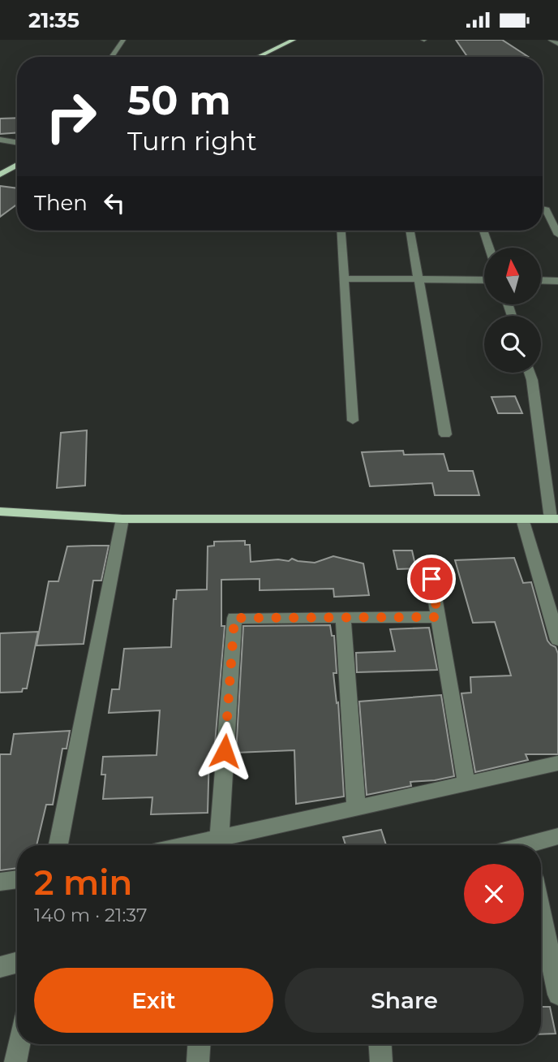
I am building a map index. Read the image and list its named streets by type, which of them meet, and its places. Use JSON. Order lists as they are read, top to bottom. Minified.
{"north":"top","page":{"status":"21:35","turn":["50 m","Turn right"],"then":"Then","heading":["2 min","140 m · 21:37"],"buttons":["Exit","Share"]}}
